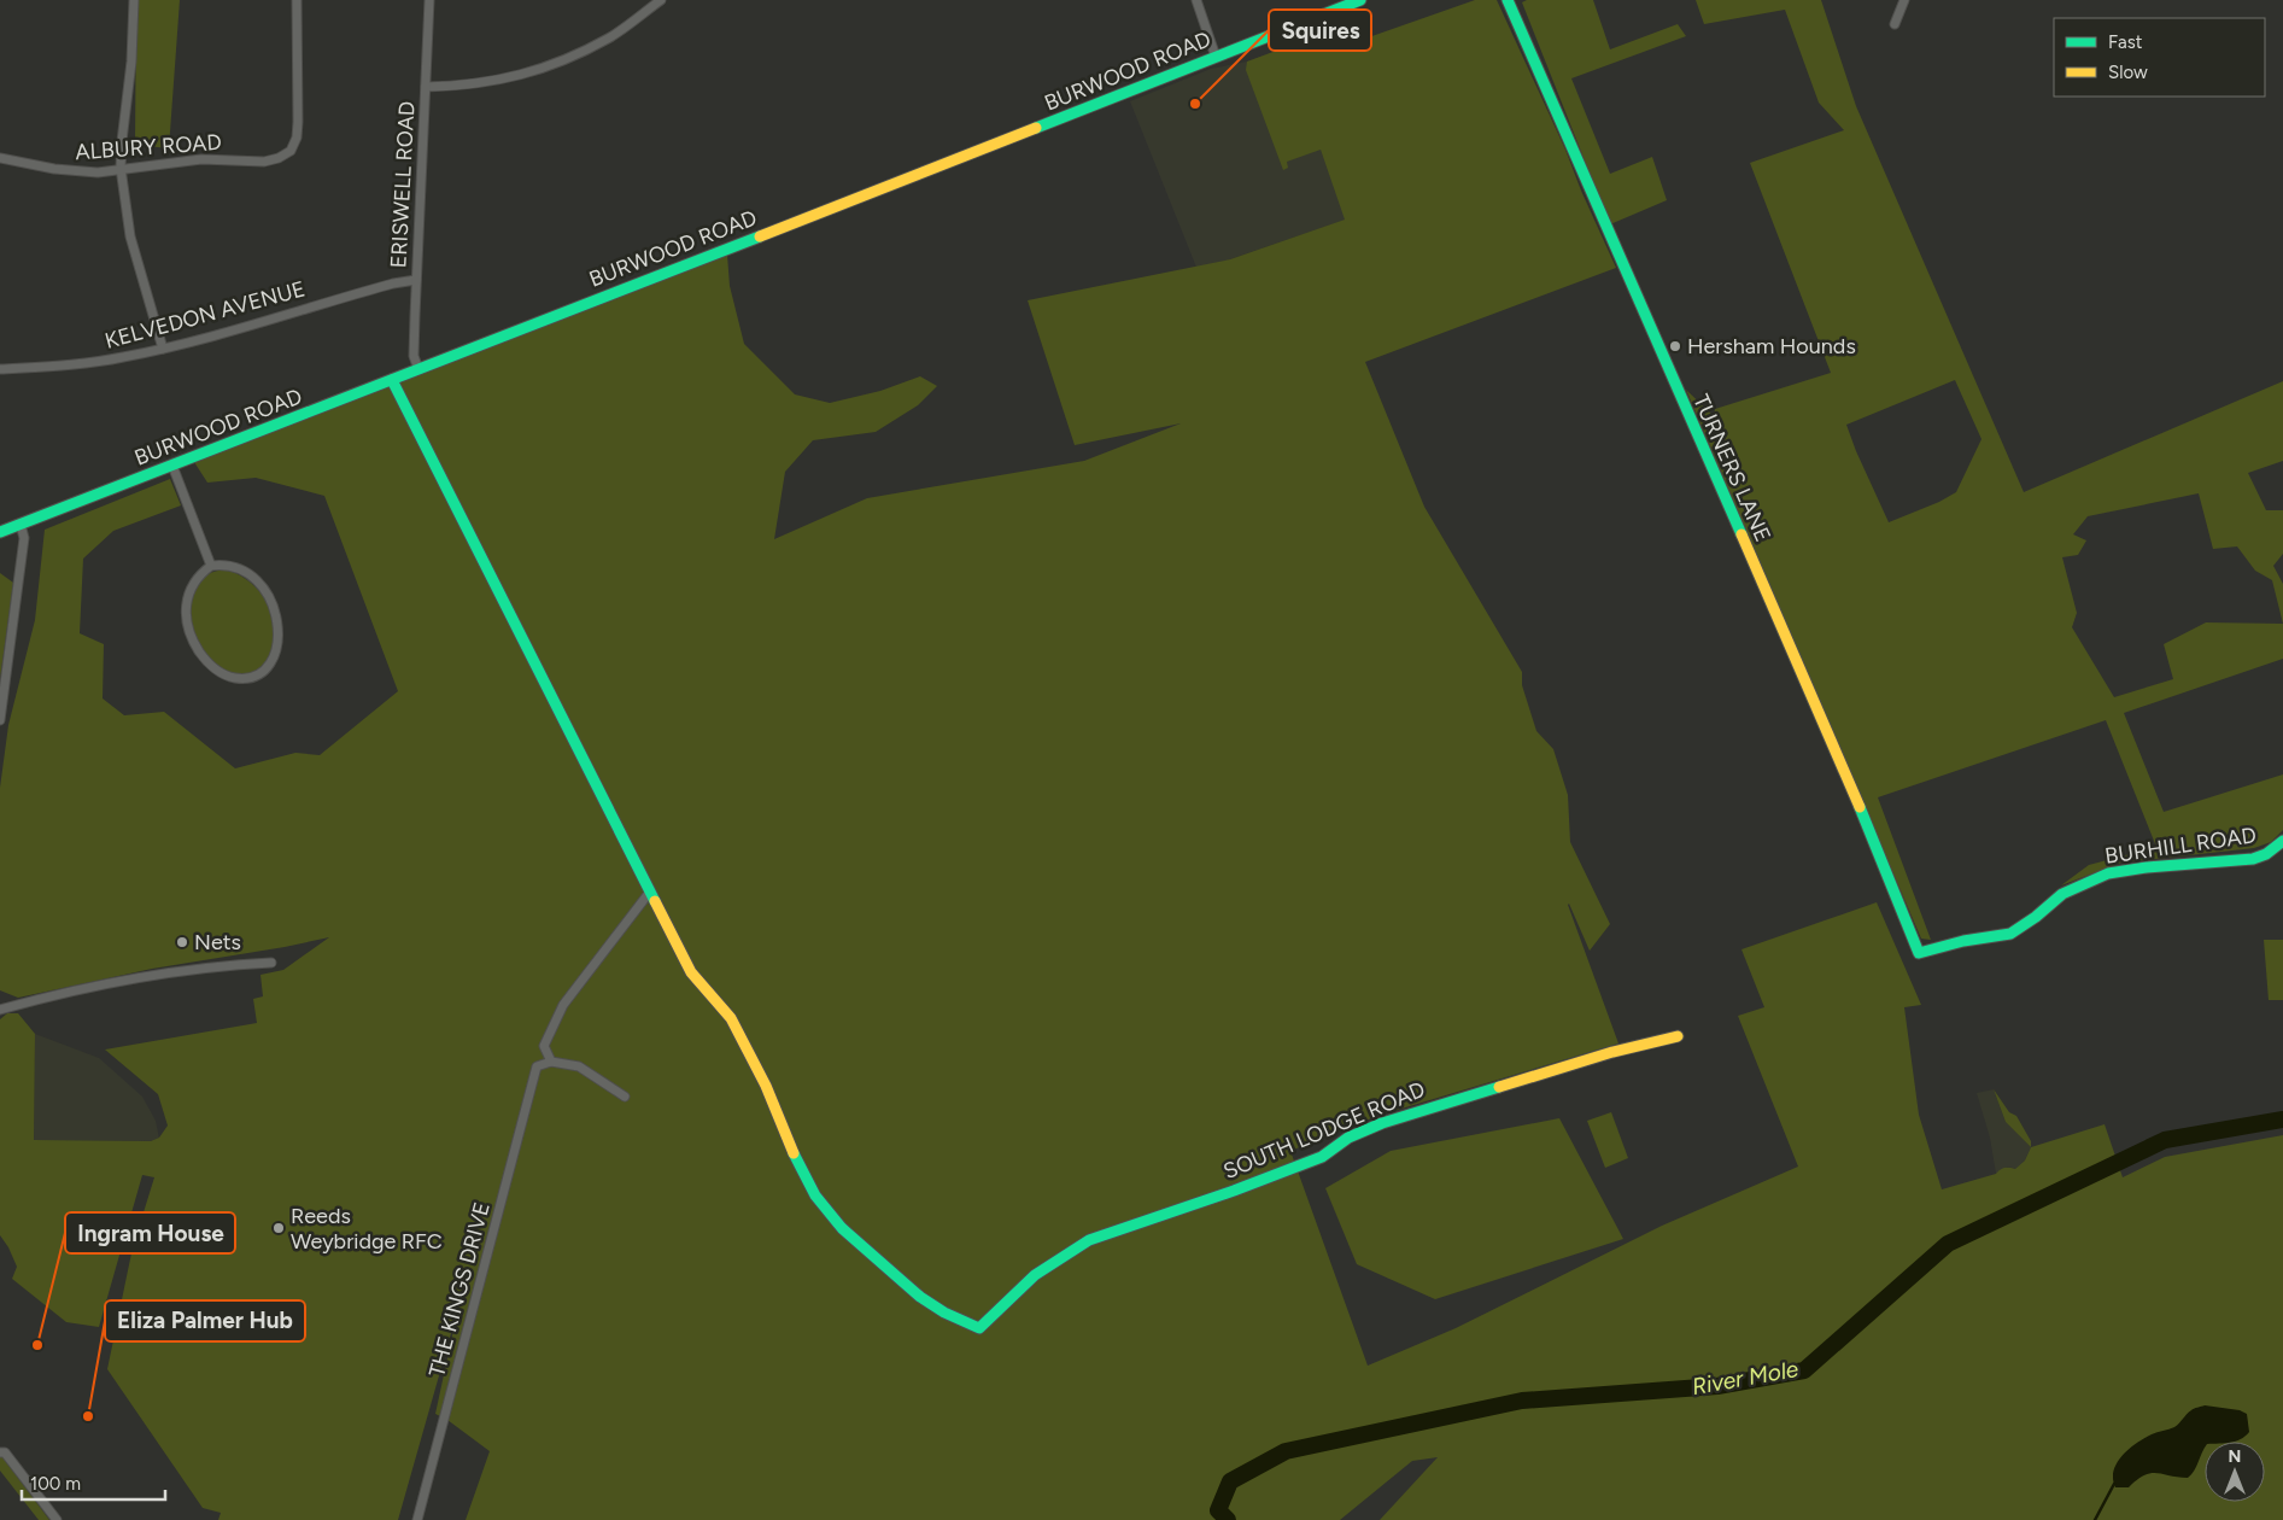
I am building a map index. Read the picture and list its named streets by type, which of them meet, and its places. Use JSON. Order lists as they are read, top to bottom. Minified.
{"streets":{"street":["BURWOOD ROAD","ALBURY ROAD","ERISWELL ROAD","KELVEDON AVENUE","TURNERS LANE","BURHILL ROAD","SOUTH LODGE ROAD","THE KINGS DRIVE"]},"crossings":[["BURWOOD ROAD","ERISWELL ROAD"],["ERISWELL ROAD","KELVEDON AVENUE"],["TURNERS LANE","BURHILL ROAD"],["SOUTH LODGE ROAD","THE KINGS DRIVE"]],"water":["River Mole"],"places":["Squires","Hersham Hounds","Nets","Reeds Weybridge RFC","Ingram House","Eliza Palmer Hub"],"legend":["Fast","Slow"],"scale_bar":"100 m","north":"top"}
